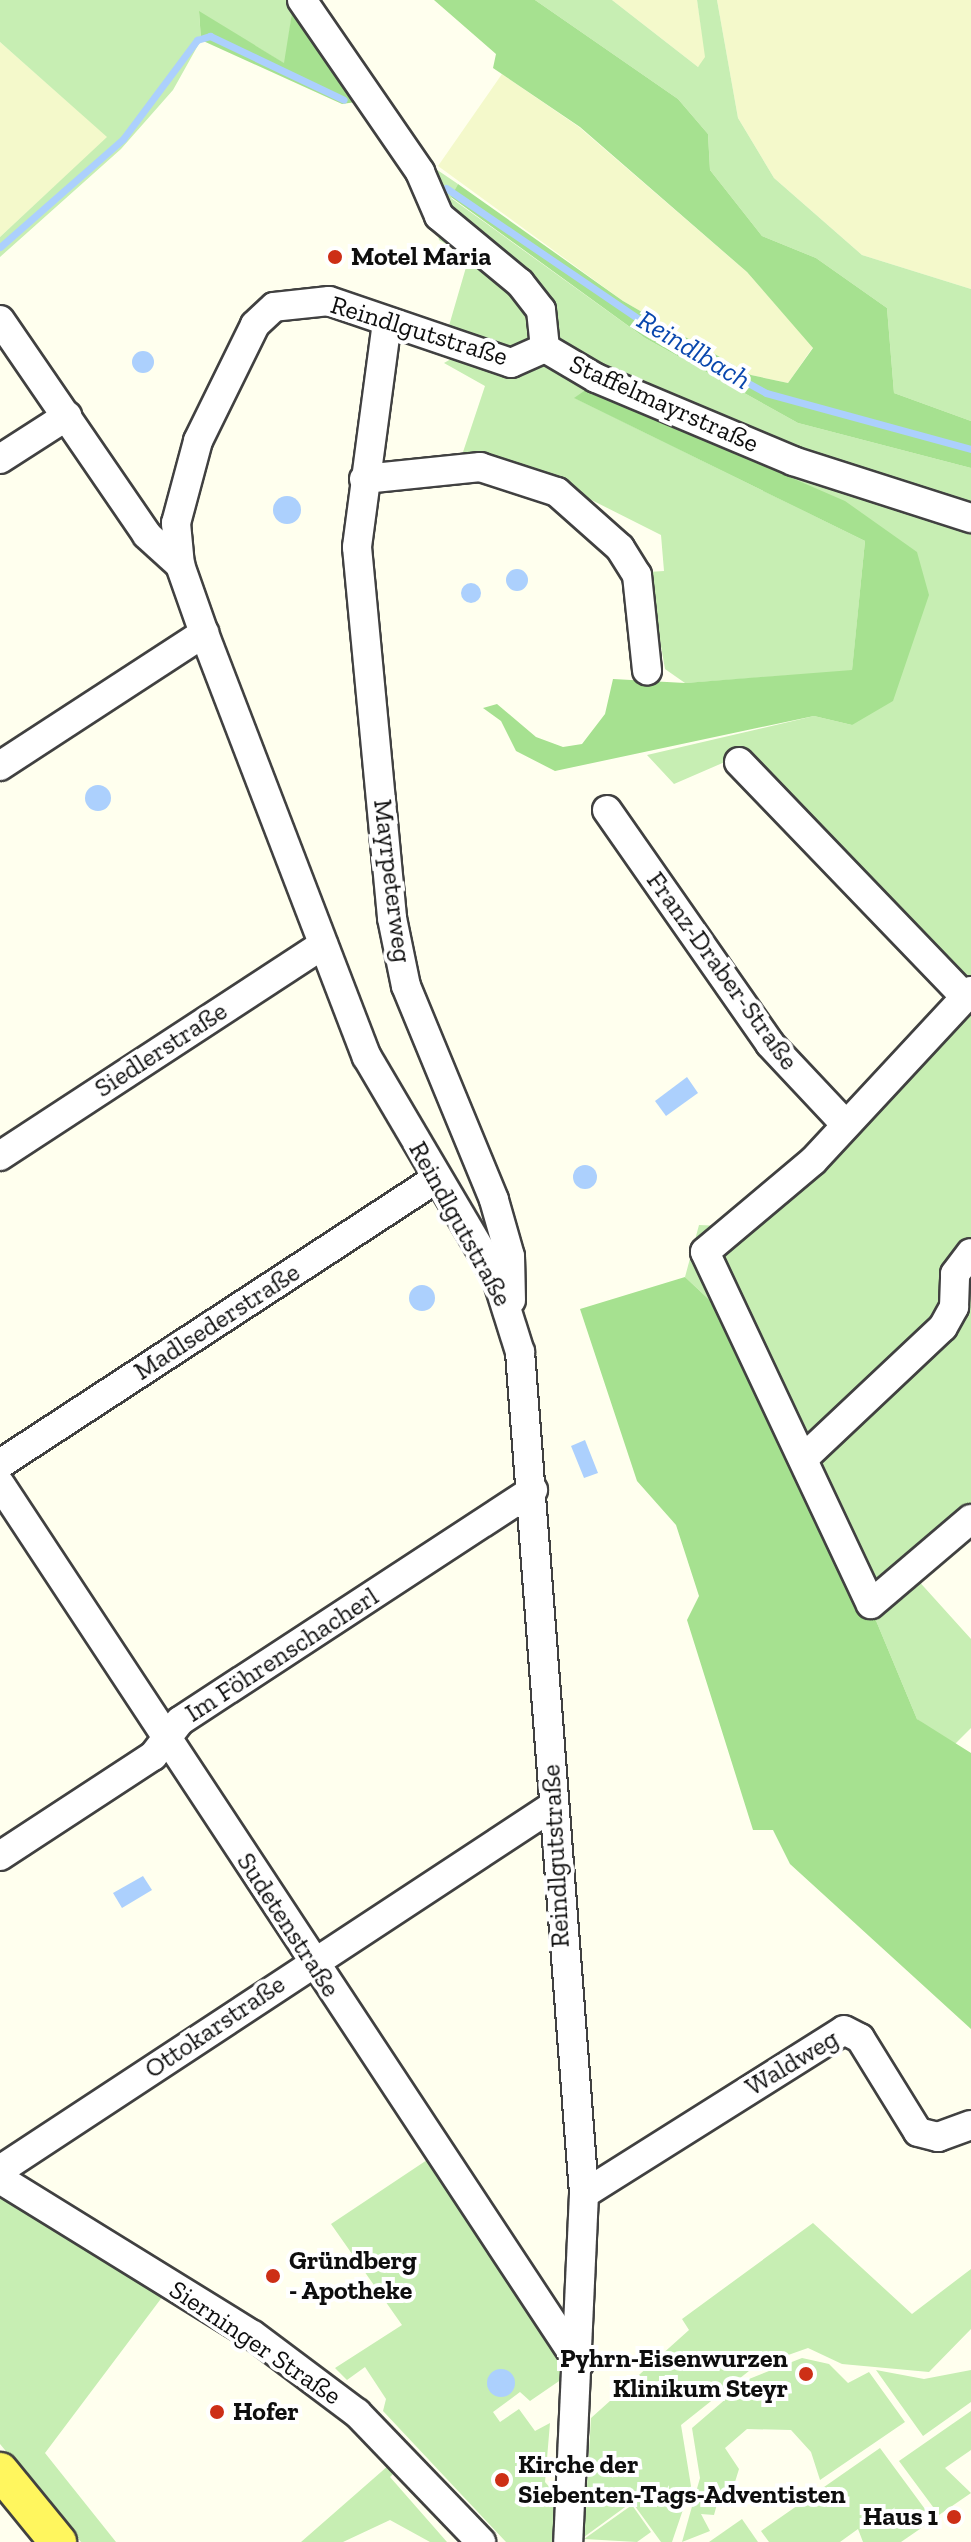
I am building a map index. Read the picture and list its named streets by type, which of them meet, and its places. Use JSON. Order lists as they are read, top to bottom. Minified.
{"streets":{"street":["Reindlgutstraße","Staffelmayrstraße","Mayrpeterweg","Franz-Draber-Straße","Siedlerstraße","Madlsederstraße","Im Föhrenschacherl","Sudetenstraße","Ottokarstraße","Waldweg","Sierninger Straße"]},"crossings":[["Reindlgutstraße","Staffelmayrstraße"],["Reindlgutstraße","Mayrpeterweg"],["Reindlgutstraße","Siedlerstraße"],["Reindlgutstraße","Madlsederstraße"],["Reindlgutstraße","Im Föhrenschacherl"],["Reindlgutstraße","Sudetenstraße"],["Reindlgutstraße","Ottokarstraße"],["Reindlgutstraße","Waldweg"],["Im Föhrenschacherl","Sudetenstraße"],["Sudetenstraße","Ottokarstraße"]],"water":["Reindlbach"],"places":["Motel Maria","Gründberg - Apotheke","Pyhrn-Eisenwurzen Klinikum Steyr","Hofer","Kirche der Siebenten-Tags-Adventisten","Haus 1"]}
